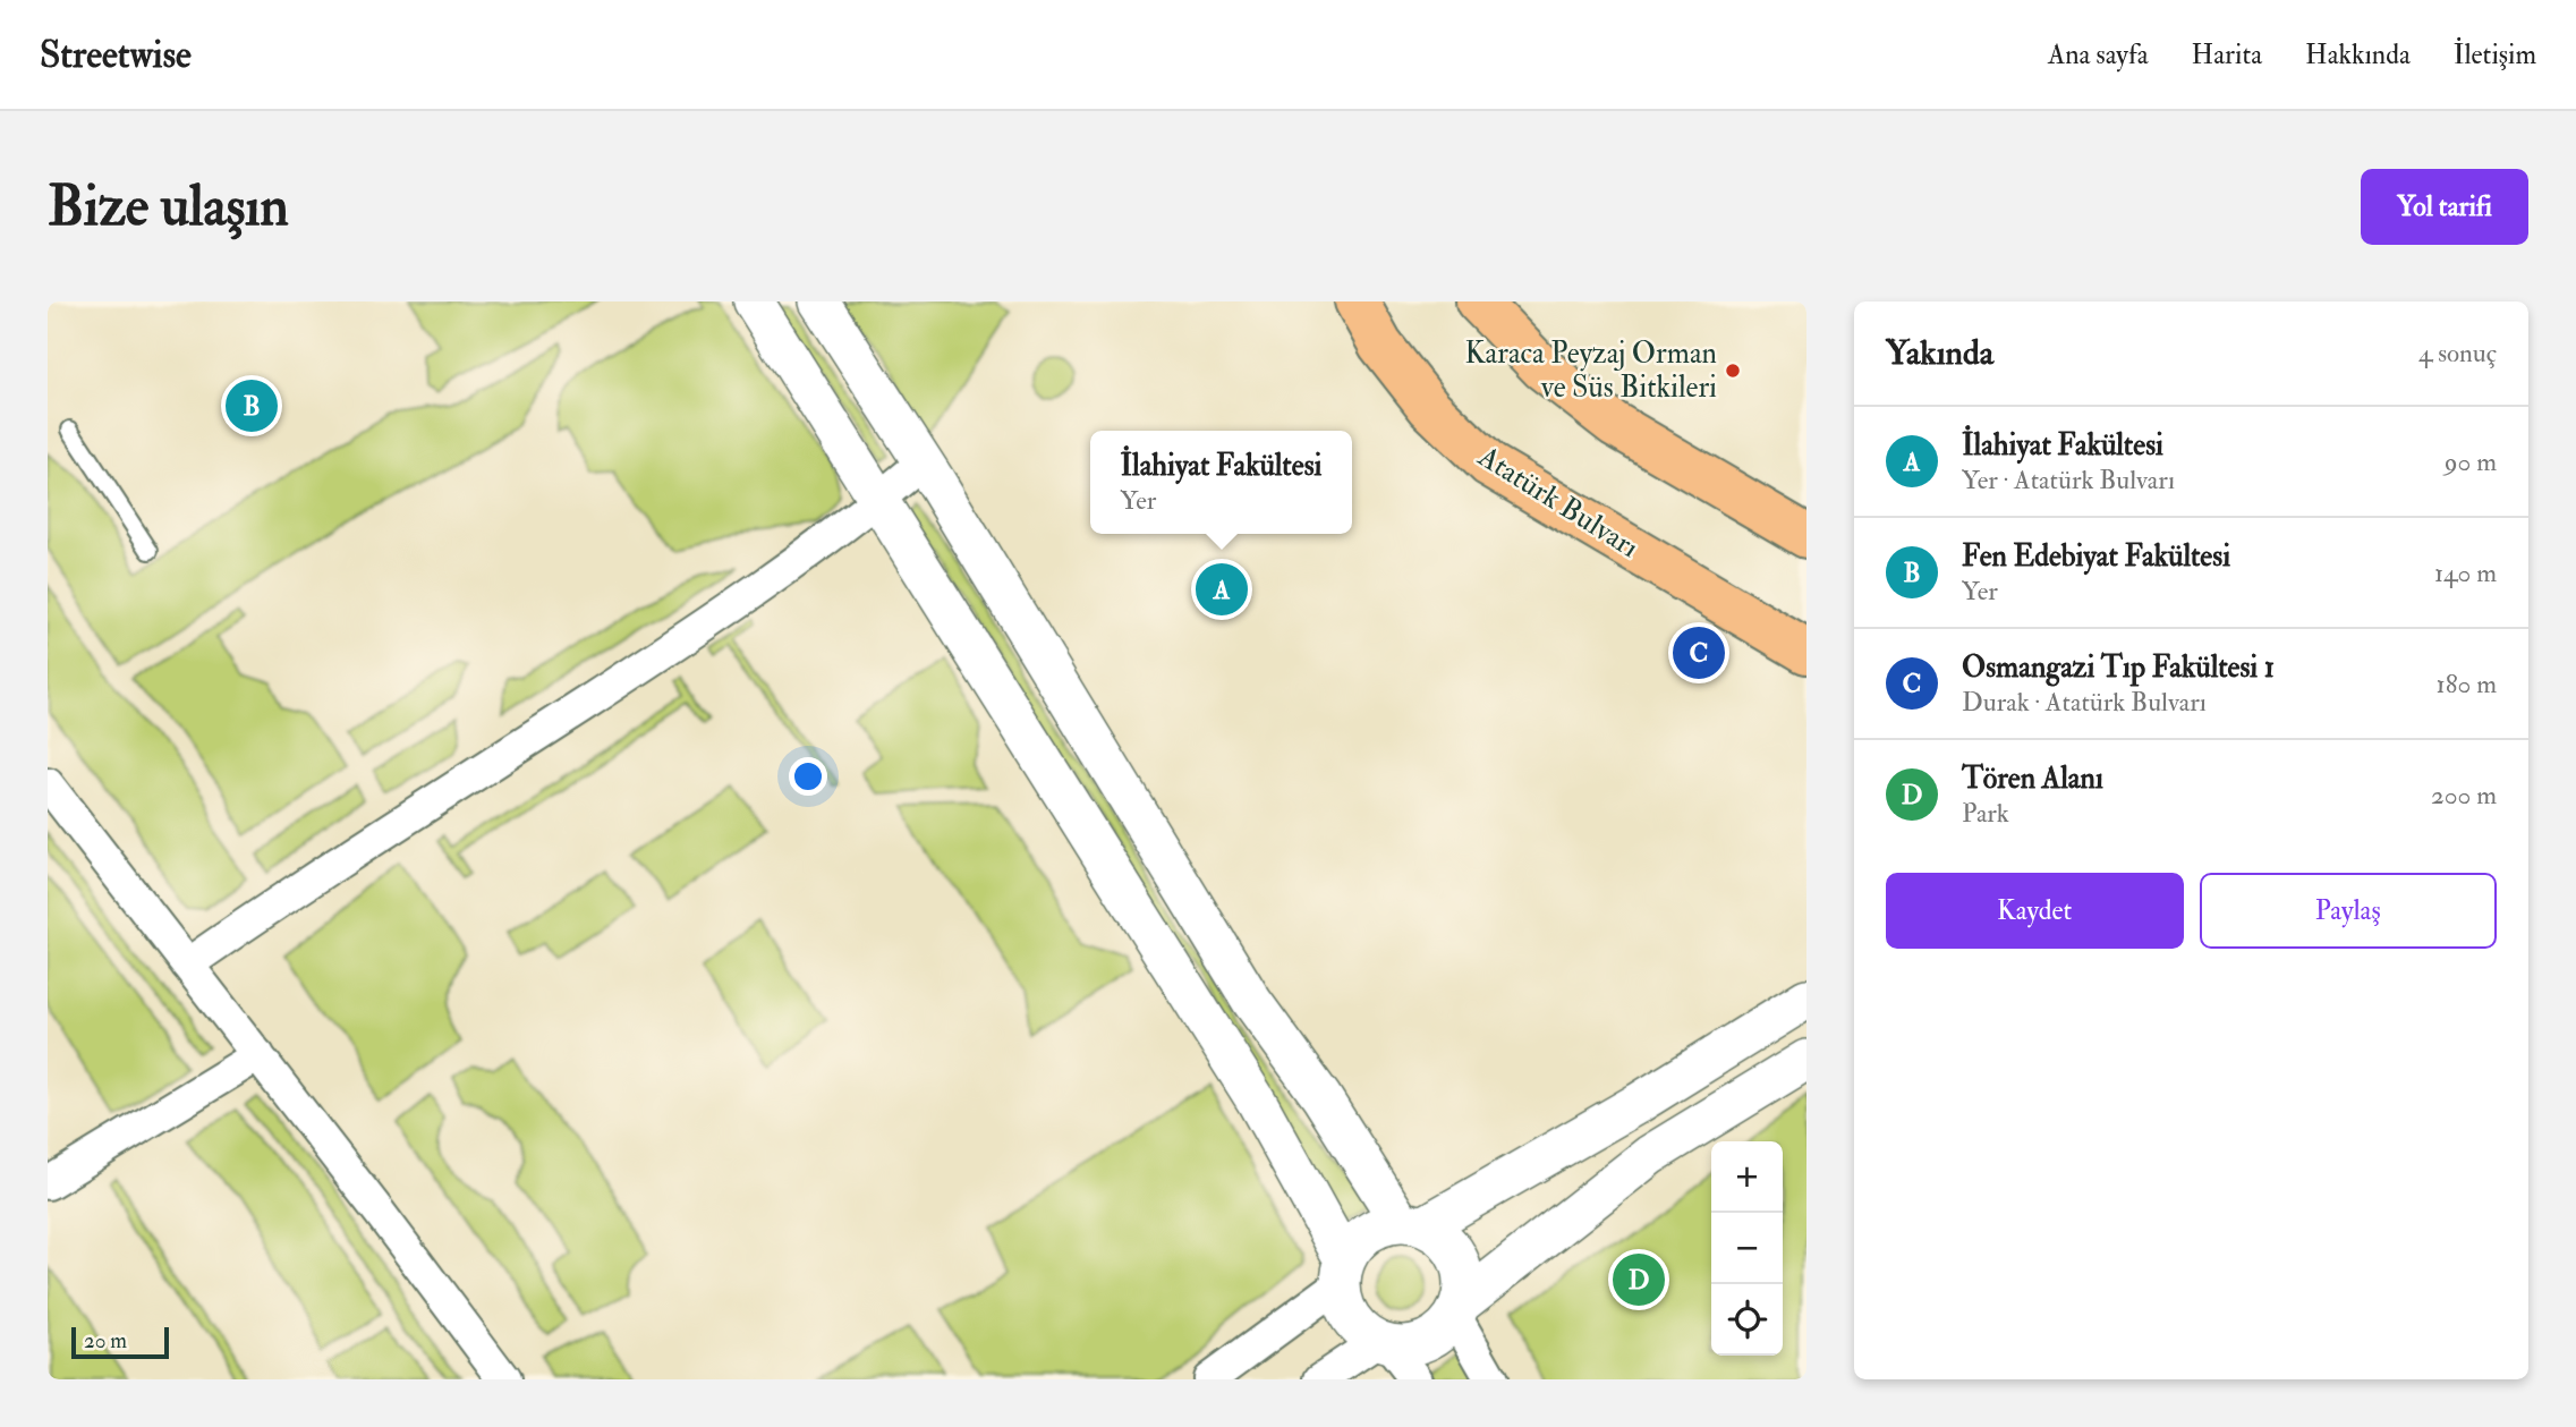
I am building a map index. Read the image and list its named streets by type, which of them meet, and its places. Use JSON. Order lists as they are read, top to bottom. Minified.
{"streets":{"highway":["Atatürk Bulvarı"]},"places":["Karaca Peyzaj Orman ve Süs Bitkileri"],"scale_bar":"20 m","page":{"header":"Streetwise","nav":["Ana sayfa","Harita","Hakkında","İletişim"],"buttons":["Yol tarifi",["Kaydet","Paylaş"]],"title":"Bize ulaşın","heading":["Yakında","4 sonuç"],"pins":["B","A","C","D"],"list":[{"mark":"A","name":"İlahiyat Fakültesi","note":"Yer · Atatürk Bulvarı","value":"90 m"},{"mark":"B","name":"Fen Edebiyat Fakültesi","note":"Yer","value":"140 m"},{"mark":"C","name":"Osmangazi Tıp Fakültesi 1","note":"Durak · Atatürk Bulvarı","value":"180 m"},{"mark":"D","name":"Tören Alanı","note":"Park","value":"200 m"}],"popup":["İlahiyat Fakültesi","Yer"],"map_buttons":["+","−"],"scale":"20 m"}}
